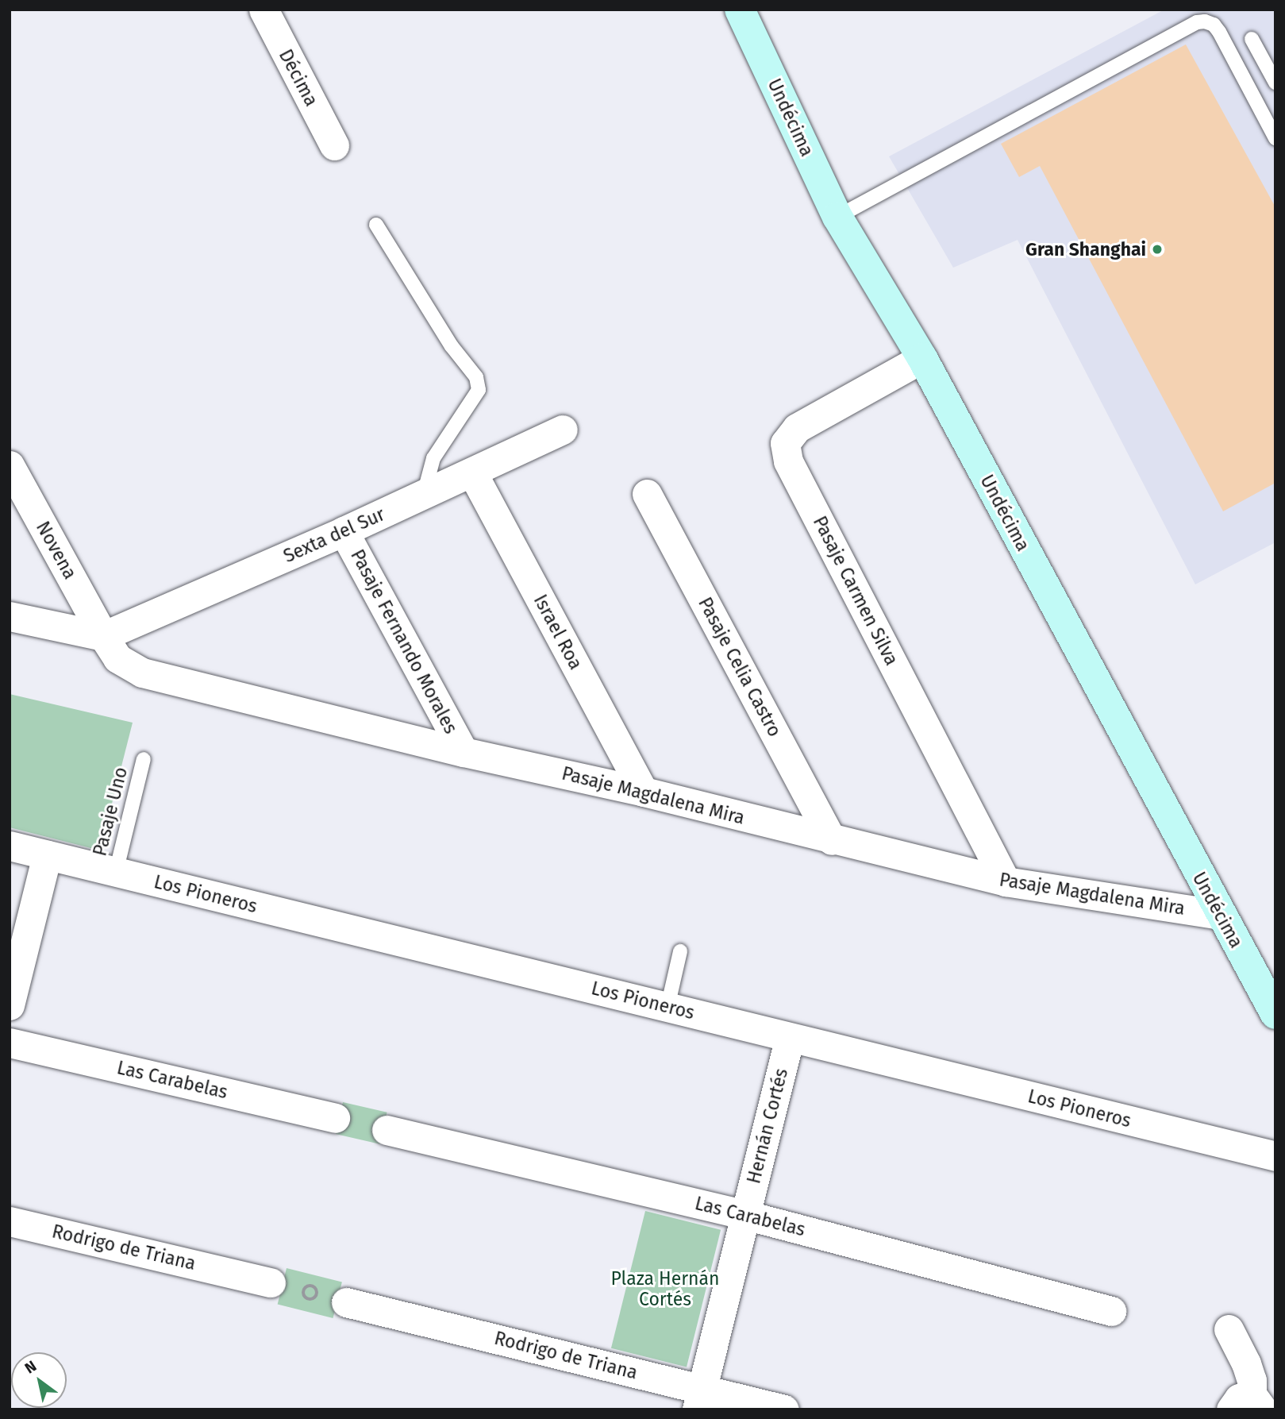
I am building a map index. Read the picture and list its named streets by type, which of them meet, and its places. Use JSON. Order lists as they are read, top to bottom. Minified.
{"streets":{"street":["Décima","Undécima","Sexta del Sur","Novena","Pasaje Carmen Silva","Israel Roa","Pasaje Fernando Morales","Pasaje Celia Castro","Pasaje Magdalena Mira","Los Pioneros","Las Carabelas","Hernán Cortés","Rodrigo de Triana"],"lane":["Pasaje Uno"]},"crossings":[["Undécima","Pasaje Carmen Silva"],["Undécima","Pasaje Magdalena Mira"],["Sexta del Sur","Novena"],["Sexta del Sur","Israel Roa"],["Sexta del Sur","Pasaje Fernando Morales"],["Sexta del Sur","Pasaje Magdalena Mira"],["Novena","Pasaje Magdalena Mira"],["Pasaje Carmen Silva","Pasaje Magdalena Mira"],["Israel Roa","Pasaje Magdalena Mira"],["Pasaje Fernando Morales","Pasaje Magdalena Mira"],["Pasaje Celia Castro","Pasaje Magdalena Mira"],["Pasaje Uno","Los Pioneros"],["Los Pioneros","Hernán Cortés"],["Las Carabelas","Hernán Cortés"],["Hernán Cortés","Rodrigo de Triana"]],"parks":["Plaza Hernán Cortés"],"places":["Gran Shanghai"],"north":"top left"}
